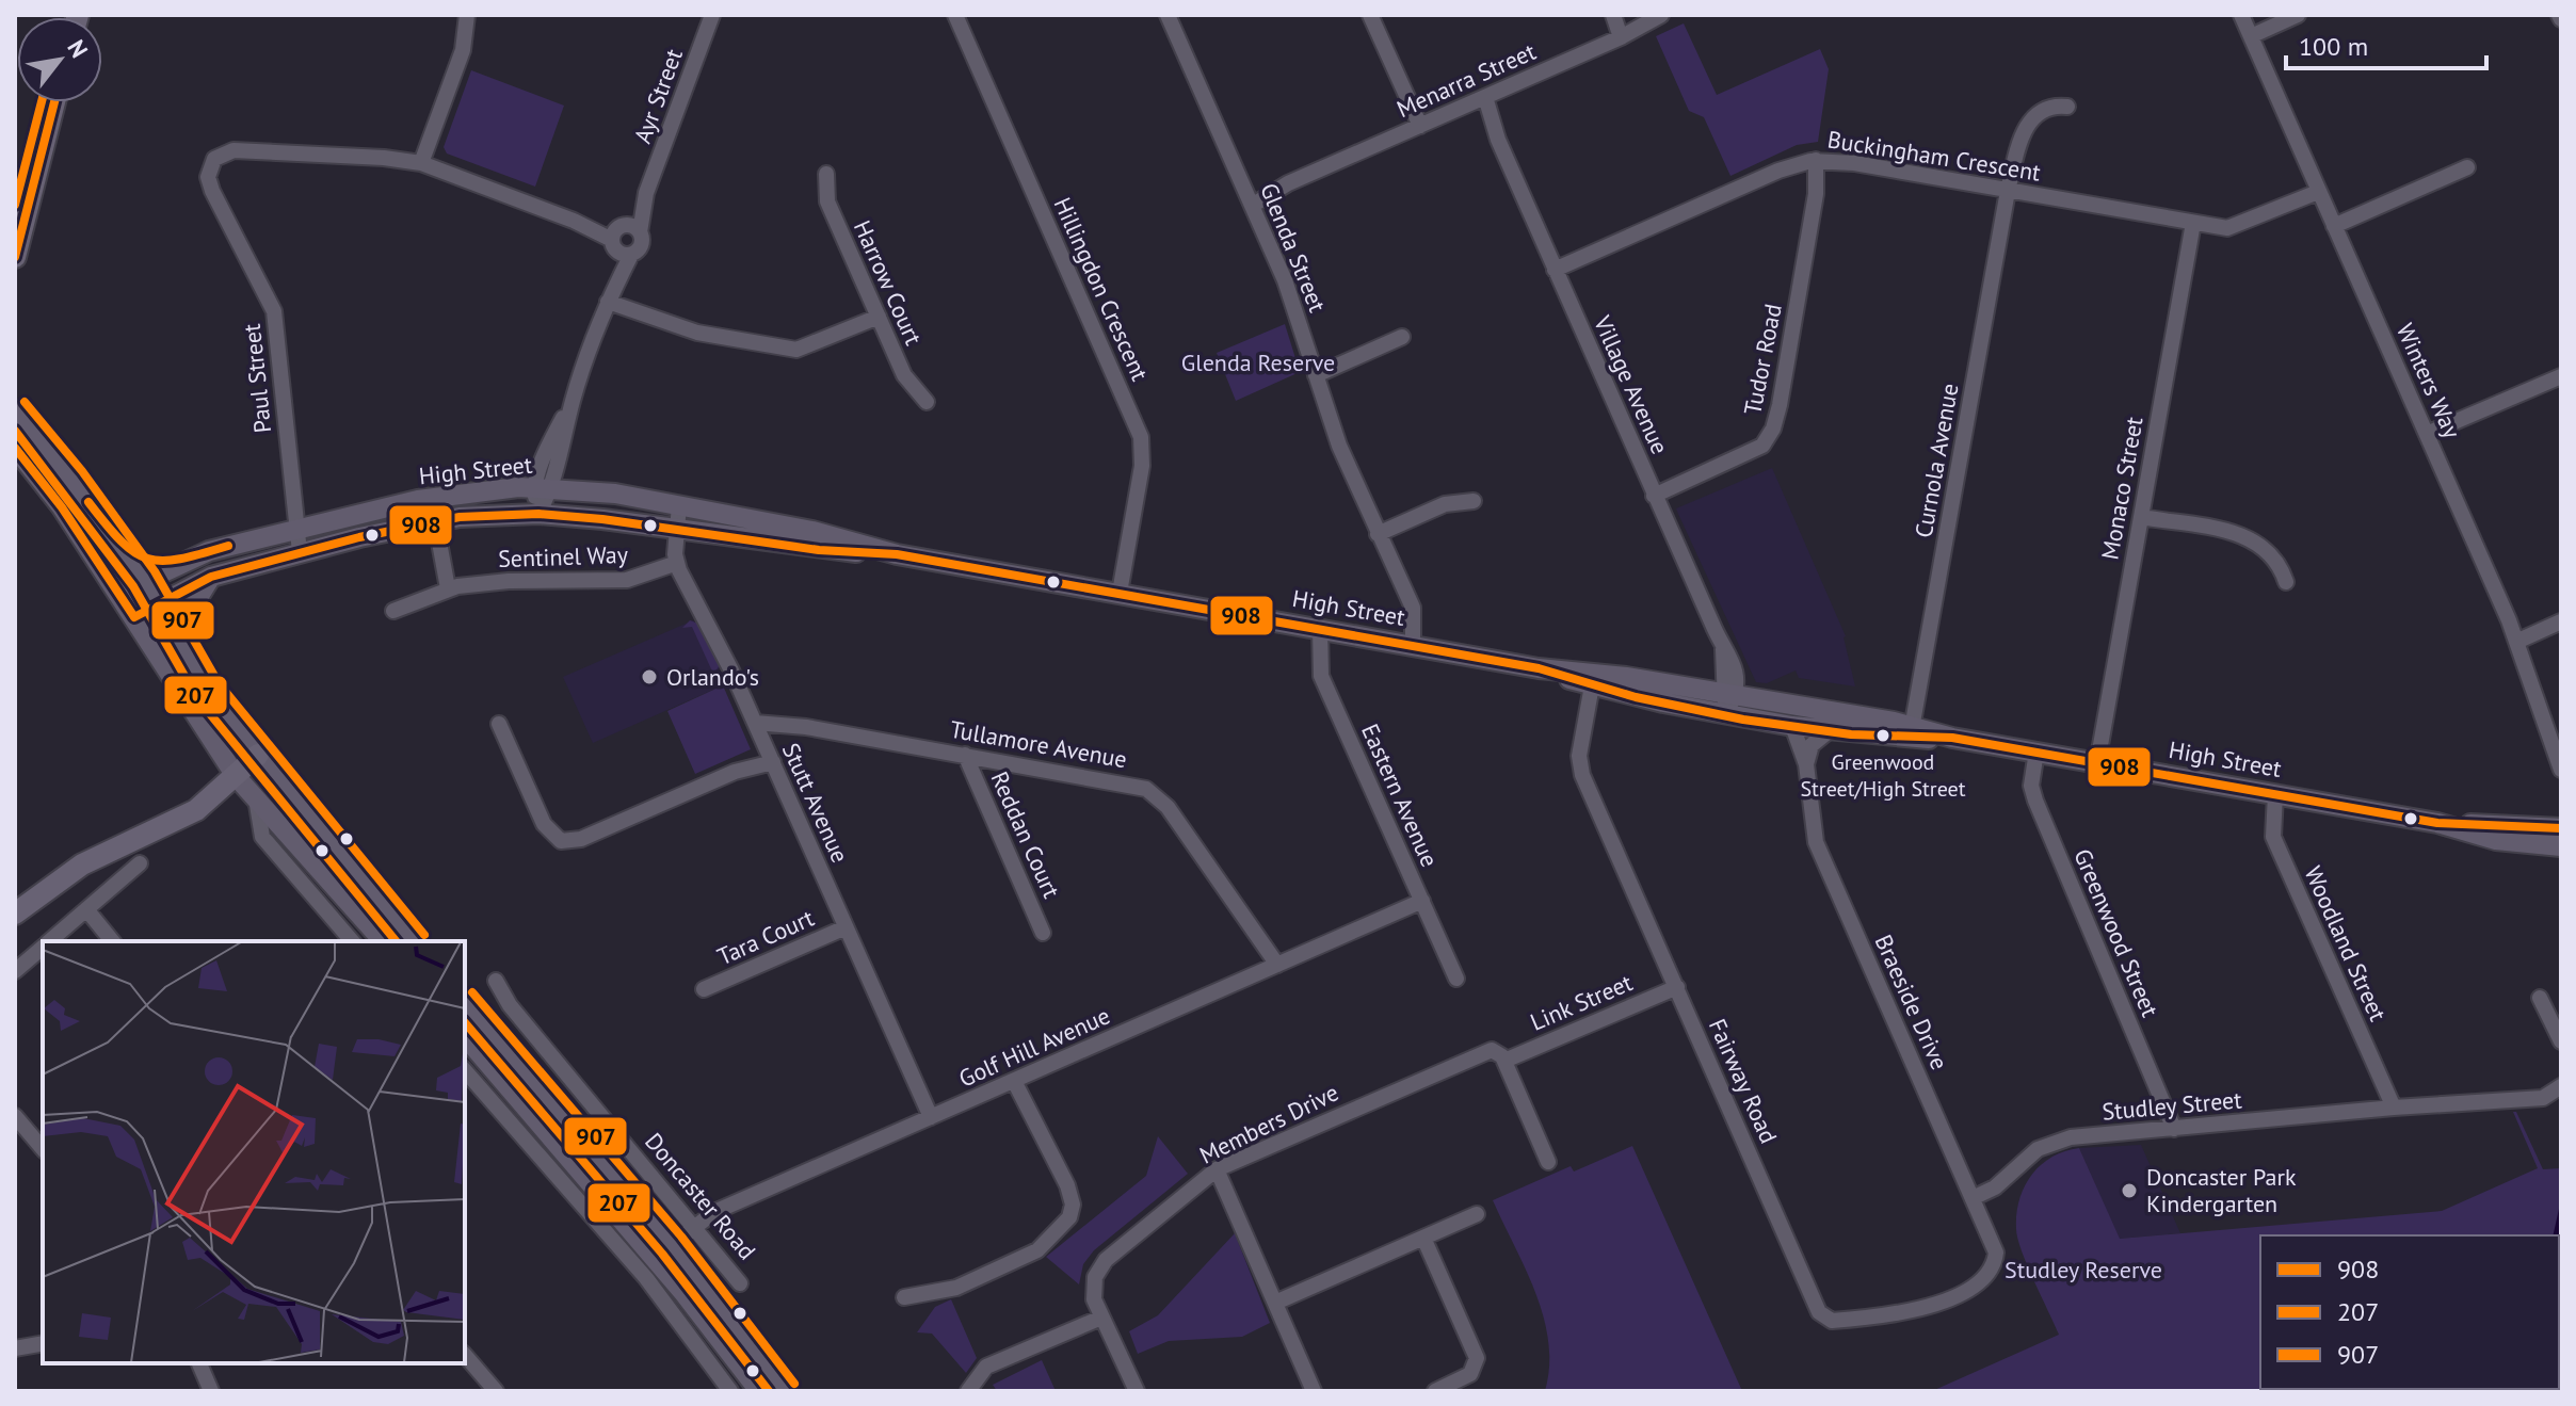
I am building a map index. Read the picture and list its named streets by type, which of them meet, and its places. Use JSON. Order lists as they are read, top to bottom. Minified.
{"streets":{"main road":["High Street"],"street":["Menarra Street","Ayr Street","Buckingham Crescent","Glenda Street","Harrow Court","Hillingdon Crescent","Tudor Road","Paul Street","Winters Way","Village Avenue","Curnola Avenue","Monaco Street","Sentinel Way","Tullamore Avenue","Eastern Avenue","Stutt Avenue","Reddan Court","Greenwood Street","Tara Court","Woodland Street","Link Street","Braeside Drive","Golf Hill Avenue","Fairway Road","Studley Street","Members Drive","Doncaster Road"]},"crossings":[["Menarra Street","Glenda Street"],["Menarra Street","Village Avenue"],["Ayr Street","High Street"],["Buckingham Crescent","Tudor Road"],["Buckingham Crescent","Winters Way"],["Buckingham Crescent","Village Avenue"],["Buckingham Crescent","Curnola Avenue"],["Buckingham Crescent","Monaco Street"],["Glenda Street","High Street"],["Hillingdon Crescent","High Street"],["Tudor Road","Village Avenue"],["Paul Street","High Street"],["Village Avenue","High Street"],["Curnola Avenue","High Street"],["High Street","Monaco Street"],["High Street","Eastern Avenue"],["High Street","Stutt Avenue"],["High Street","Greenwood Street"],["High Street","Woodland Street"],["High Street","Braeside Drive"],["High Street","Fairway Road"],["Sentinel Way","Stutt Avenue"],["Tullamore Avenue","Stutt Avenue"],["Tullamore Avenue","Reddan Court"],["Tullamore Avenue","Golf Hill Avenue"],["Eastern Avenue","Golf Hill Avenue"],["Stutt Avenue","Tara Court"],["Stutt Avenue","Golf Hill Avenue"],["Greenwood Street","Studley Street"],["Woodland Street","Studley Street"],["Link Street","Fairway Road"],["Link Street","Members Drive"],["Braeside Drive","Fairway Road"],["Braeside Drive","Studley Street"],["Golf Hill Avenue","Doncaster Road"]],"parks":["Glenda Reserve","Studley Reserve"],"places":["Orlando's","Greenwood Street/High Street","Doncaster Park Kindergarten"],"lines":["transit line 908","transit line 907","transit line 207"],"legend":["908","207","907"],"scale_bar":"100 m","north":"top right"}
